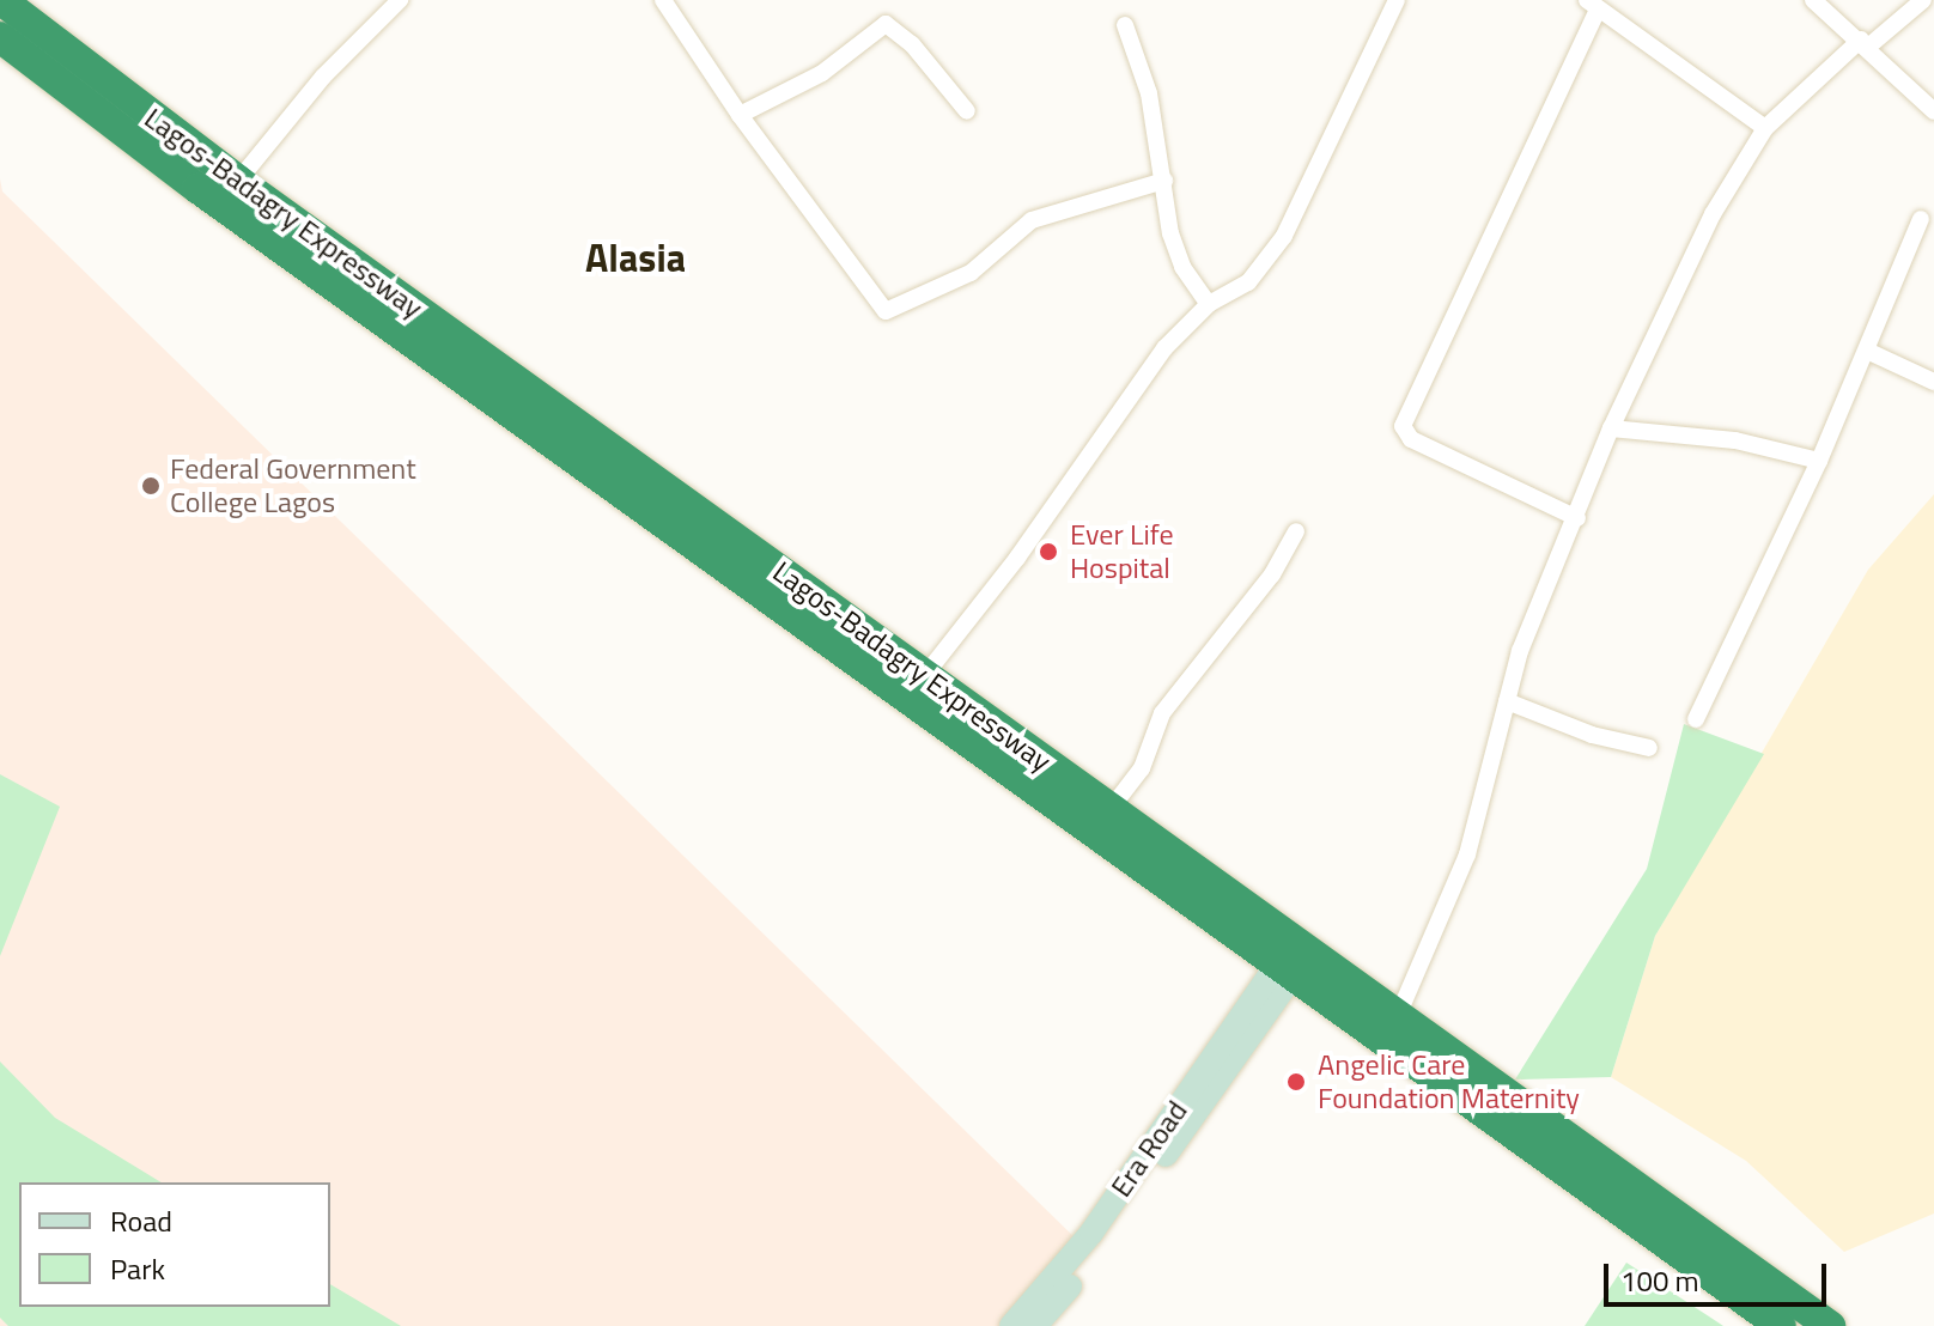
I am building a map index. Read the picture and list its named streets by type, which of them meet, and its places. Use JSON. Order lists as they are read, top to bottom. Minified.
{"streets":{"highway":["Lagos-Badagry Expressway"],"main road":["Era Road"]},"crossings":[["Lagos-Badagry Expressway","Era Road"]],"districts":["Alasia"],"places":["Federal Government College Lagos","Ever Life Hospital","Angelic Care Foundation Maternity"],"legend":["Road","Park"],"scale_bar":"100 m"}
